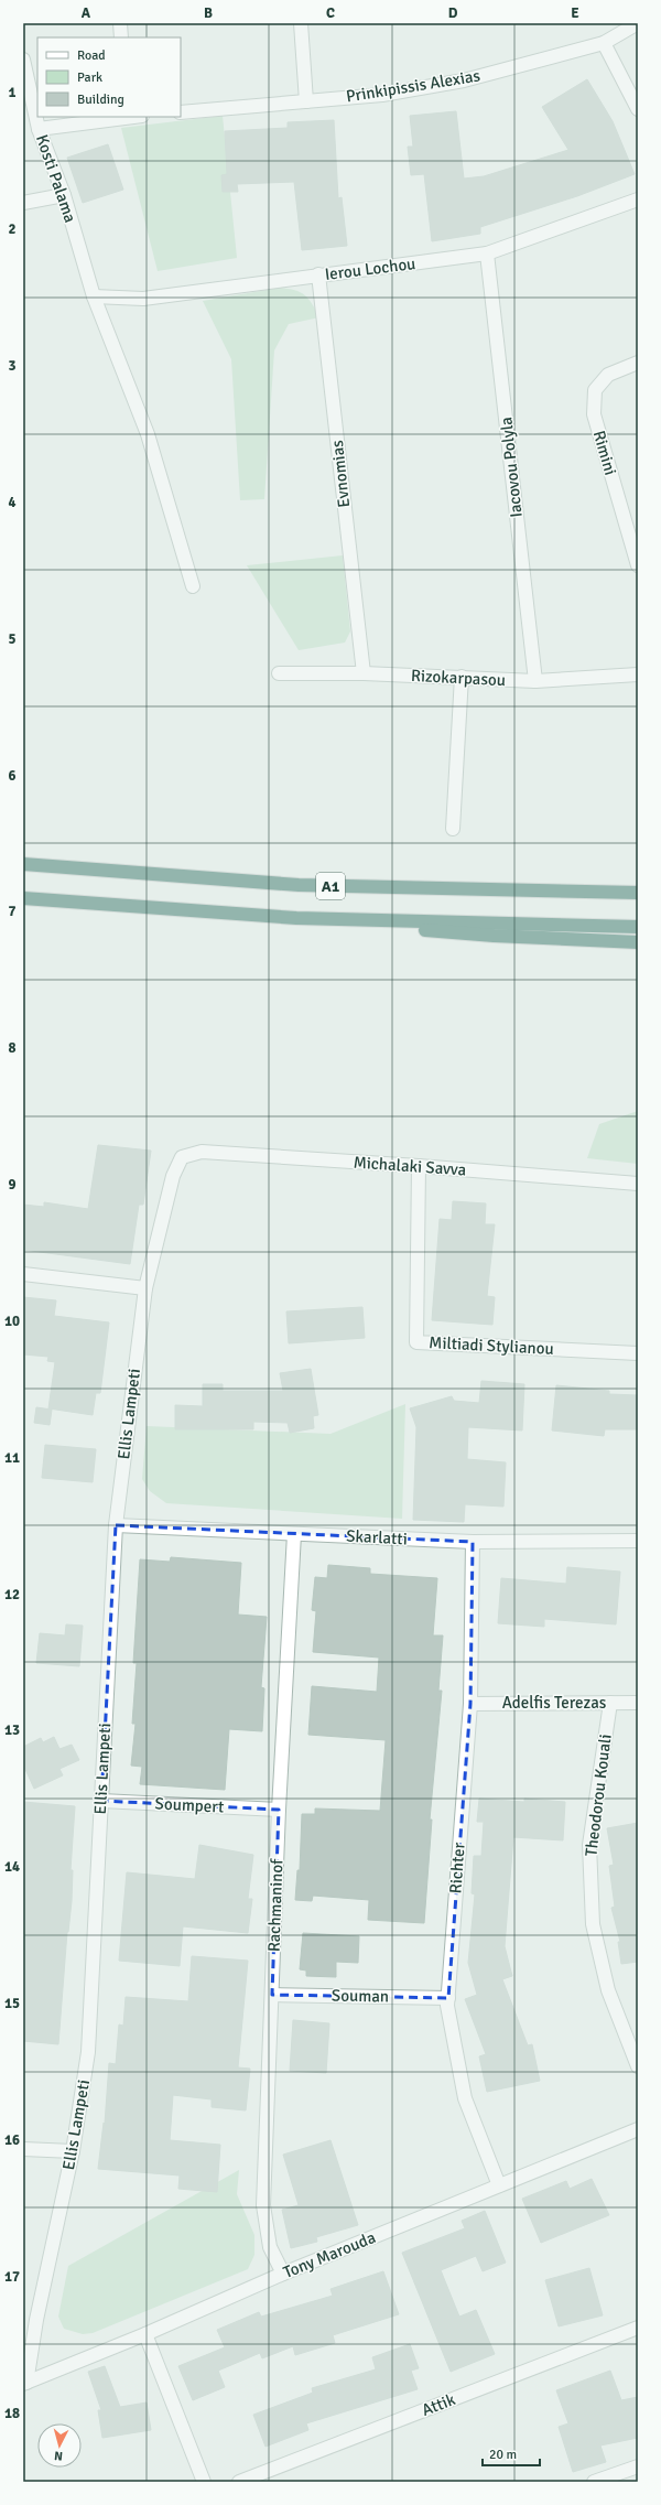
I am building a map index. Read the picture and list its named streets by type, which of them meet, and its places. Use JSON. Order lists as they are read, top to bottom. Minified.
{"streets":{"highway":["A1"],"street":["Prinkipissis Alexias","Kosti Palama","Ierou Lochou","Rimini","Iacovou Polyla","Evnomias","Rizokarpasou","Michalaki Savva","Miltiadi Stylianou","Ellis Lampeti","Skarlatti","Adelfis Terezas","Theodorou Kouali","Soumpert","Richter","Rachmaninof","Souman","Tony Marouda","Attik"]},"crossings":[["Kosti Palama","Ierou Lochou"],["Ierou Lochou","Iacovou Polyla"],["Ierou Lochou","Evnomias"],["Iacovou Polyla","Rizokarpasou"],["Evnomias","Rizokarpasou"],["Michalaki Savva","Miltiadi Stylianou"],["Michalaki Savva","Ellis Lampeti"],["Ellis Lampeti","Skarlatti"],["Ellis Lampeti","Soumpert"],["Ellis Lampeti","Tony Marouda"],["Skarlatti","Richter"],["Skarlatti","Rachmaninof"],["Adelfis Terezas","Theodorou Kouali"],["Adelfis Terezas","Richter"],["Soumpert","Rachmaninof"],["Richter","Souman"],["Richter","Tony Marouda"],["Rachmaninof","Souman"],["Rachmaninof","Tony Marouda"]],"legend":["Road","Park","Building"],"scale_bar":"20 m","north":"bottom","grid":{"columns":["A","B","C","D","E"],"rows":["1","2","3","4","5","6","7","8","9","10","11","12","13","14","15","16","17","18"]}}
